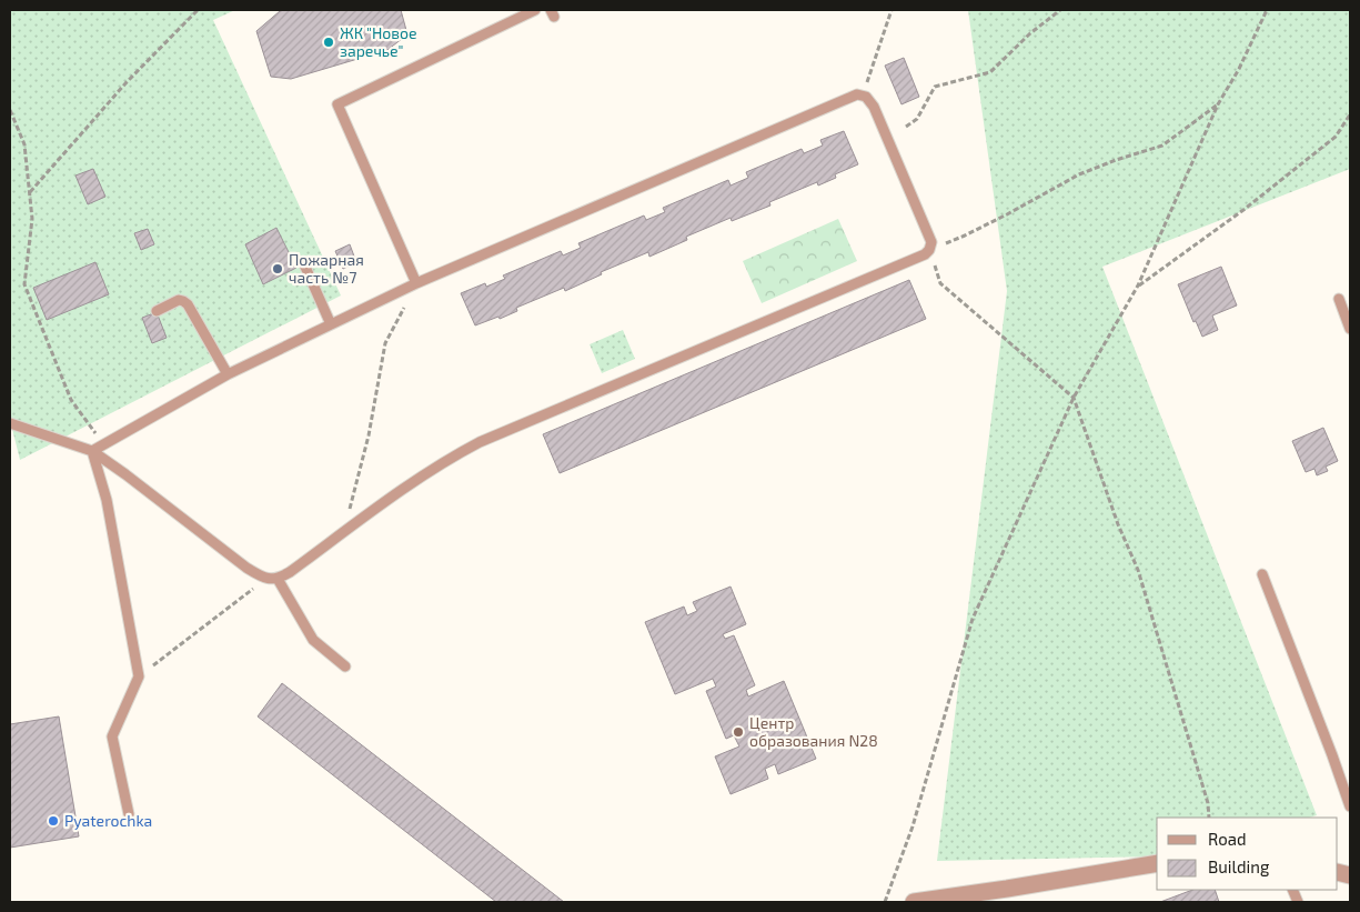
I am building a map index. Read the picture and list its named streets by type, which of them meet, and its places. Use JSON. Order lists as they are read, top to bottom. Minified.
{"places":["ЖК \"Новое заречье\"","Пожарная часть №7","Центр образования N28","Pyaterochka"],"legend":["Road","Building"]}
